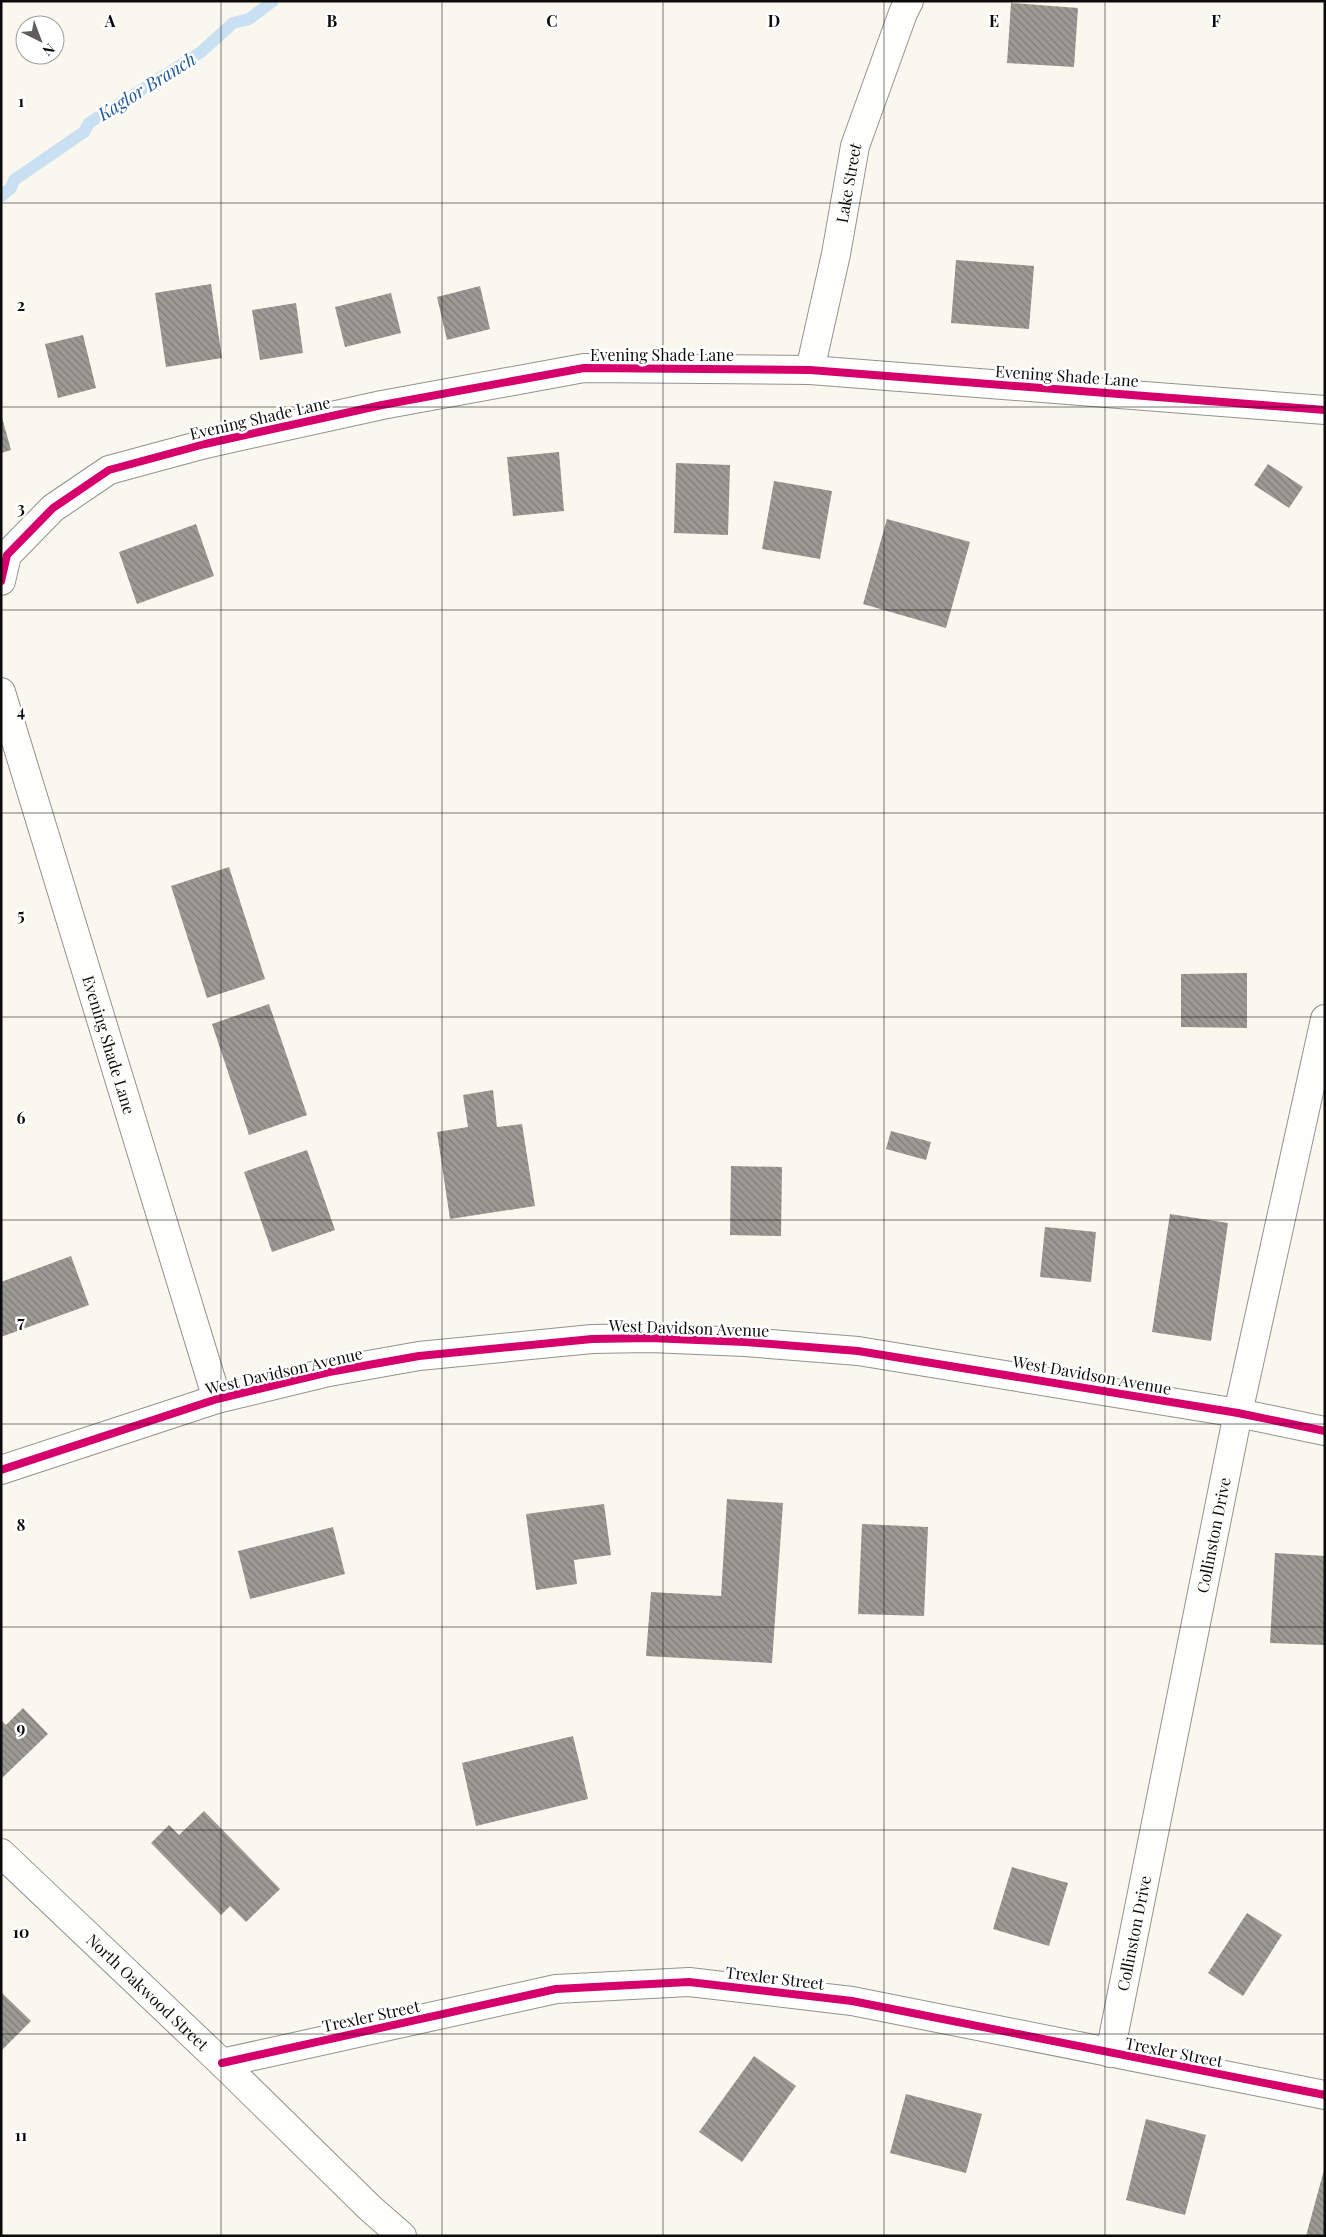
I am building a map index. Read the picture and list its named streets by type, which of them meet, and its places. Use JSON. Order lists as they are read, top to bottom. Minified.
{"streets":{"street":["Lake Street","Evening Shade Lane","West Davidson Avenue","Collinston Drive","Trexler Street","North Oakwood Street"]},"crossings":[["Lake Street","Evening Shade Lane"],["Evening Shade Lane","West Davidson Avenue"],["West Davidson Avenue","Collinston Drive"],["Collinston Drive","Trexler Street"],["Trexler Street","North Oakwood Street"]],"water":["Kaglor Branch"],"north":"bottom right","grid":{"columns":["A","B","C","D","E","F"],"rows":["1","2","3","4","5","6","7","8","9","10","11"]}}
